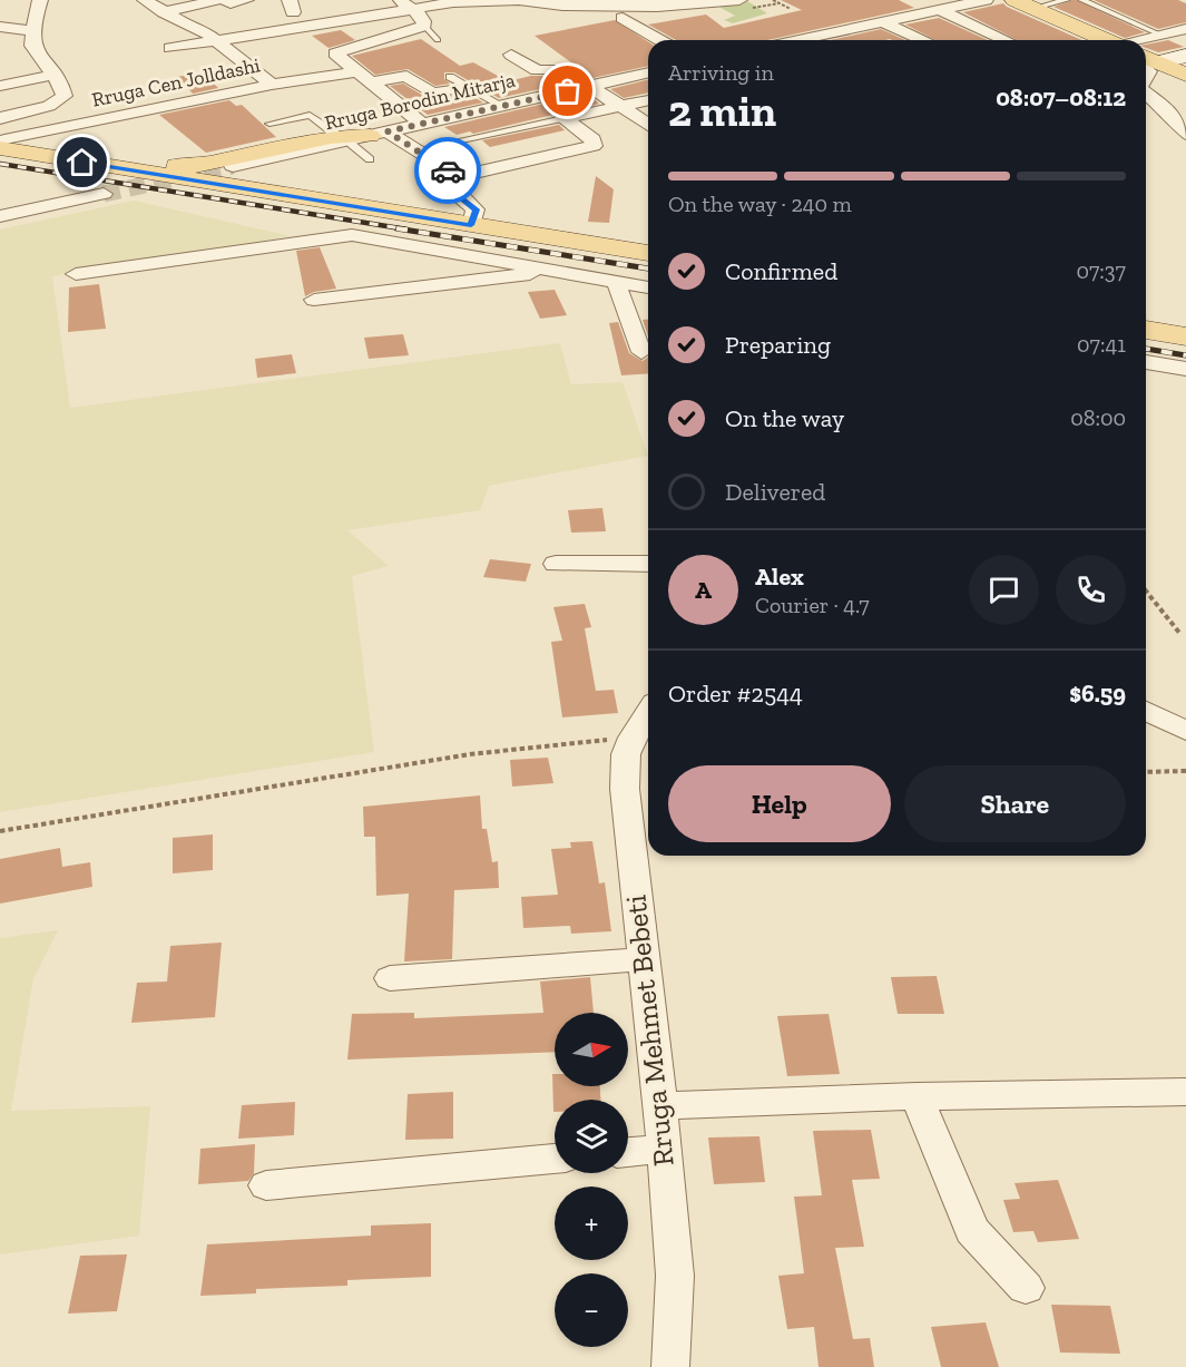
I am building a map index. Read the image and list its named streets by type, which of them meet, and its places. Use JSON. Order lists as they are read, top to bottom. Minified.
{"streets":{"street":["Rruga Cen Jolldashi","Rruga Borodin Mitarja","Rruga Mehmet Bebeti"]},"north":"right","page":{"heading":["2 min","Arriving in","08:07–08:12"],"panel":["Alex","Courier · 4.7","Order #2544","$6.59"],"bar":"On the way · 240 m","list":[["Confirmed","07:37"],["Preparing","07:41"],["On the way","08:00"],"Delivered"],"round":"A","buttons":["Help","Share"],"map_buttons":["+","−"]}}
